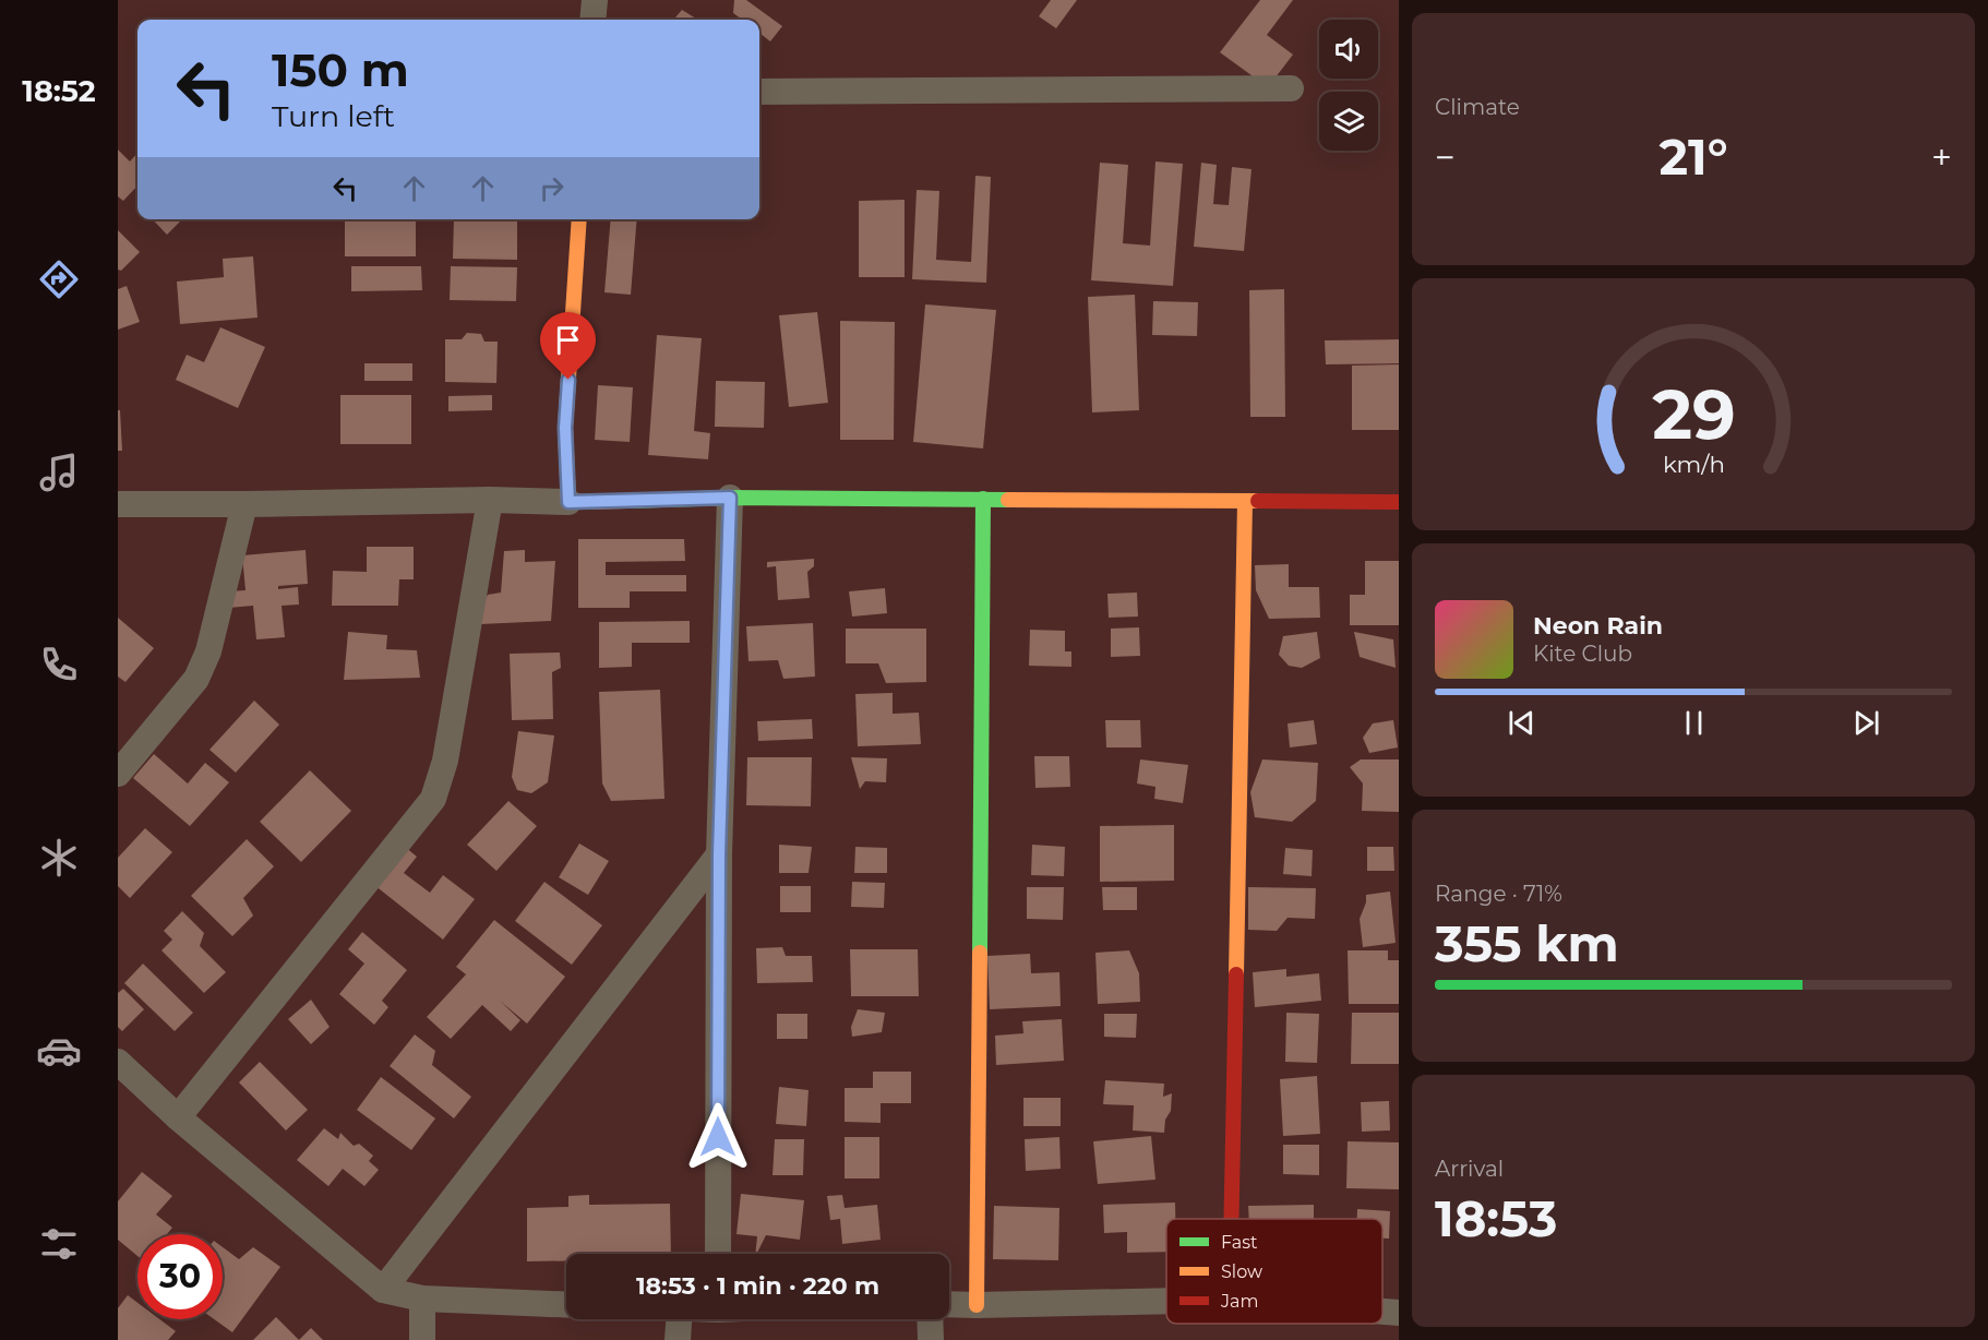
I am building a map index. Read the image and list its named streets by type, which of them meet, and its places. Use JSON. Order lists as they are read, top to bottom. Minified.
{"legend":["Fast","Slow","Jam"],"page":{"tabs":"18:52","tile":["Climate",["Range · 71%","355 km"],["Arrival","18:53"]],"turn":["150 m","Turn left"],"heat":["−","21°","+"],"song":["Neon Rain","Kite Club"],"limit":"30","trip":"18:53 · 1 min · 220 m","gauge":["29","km/h"]}}
